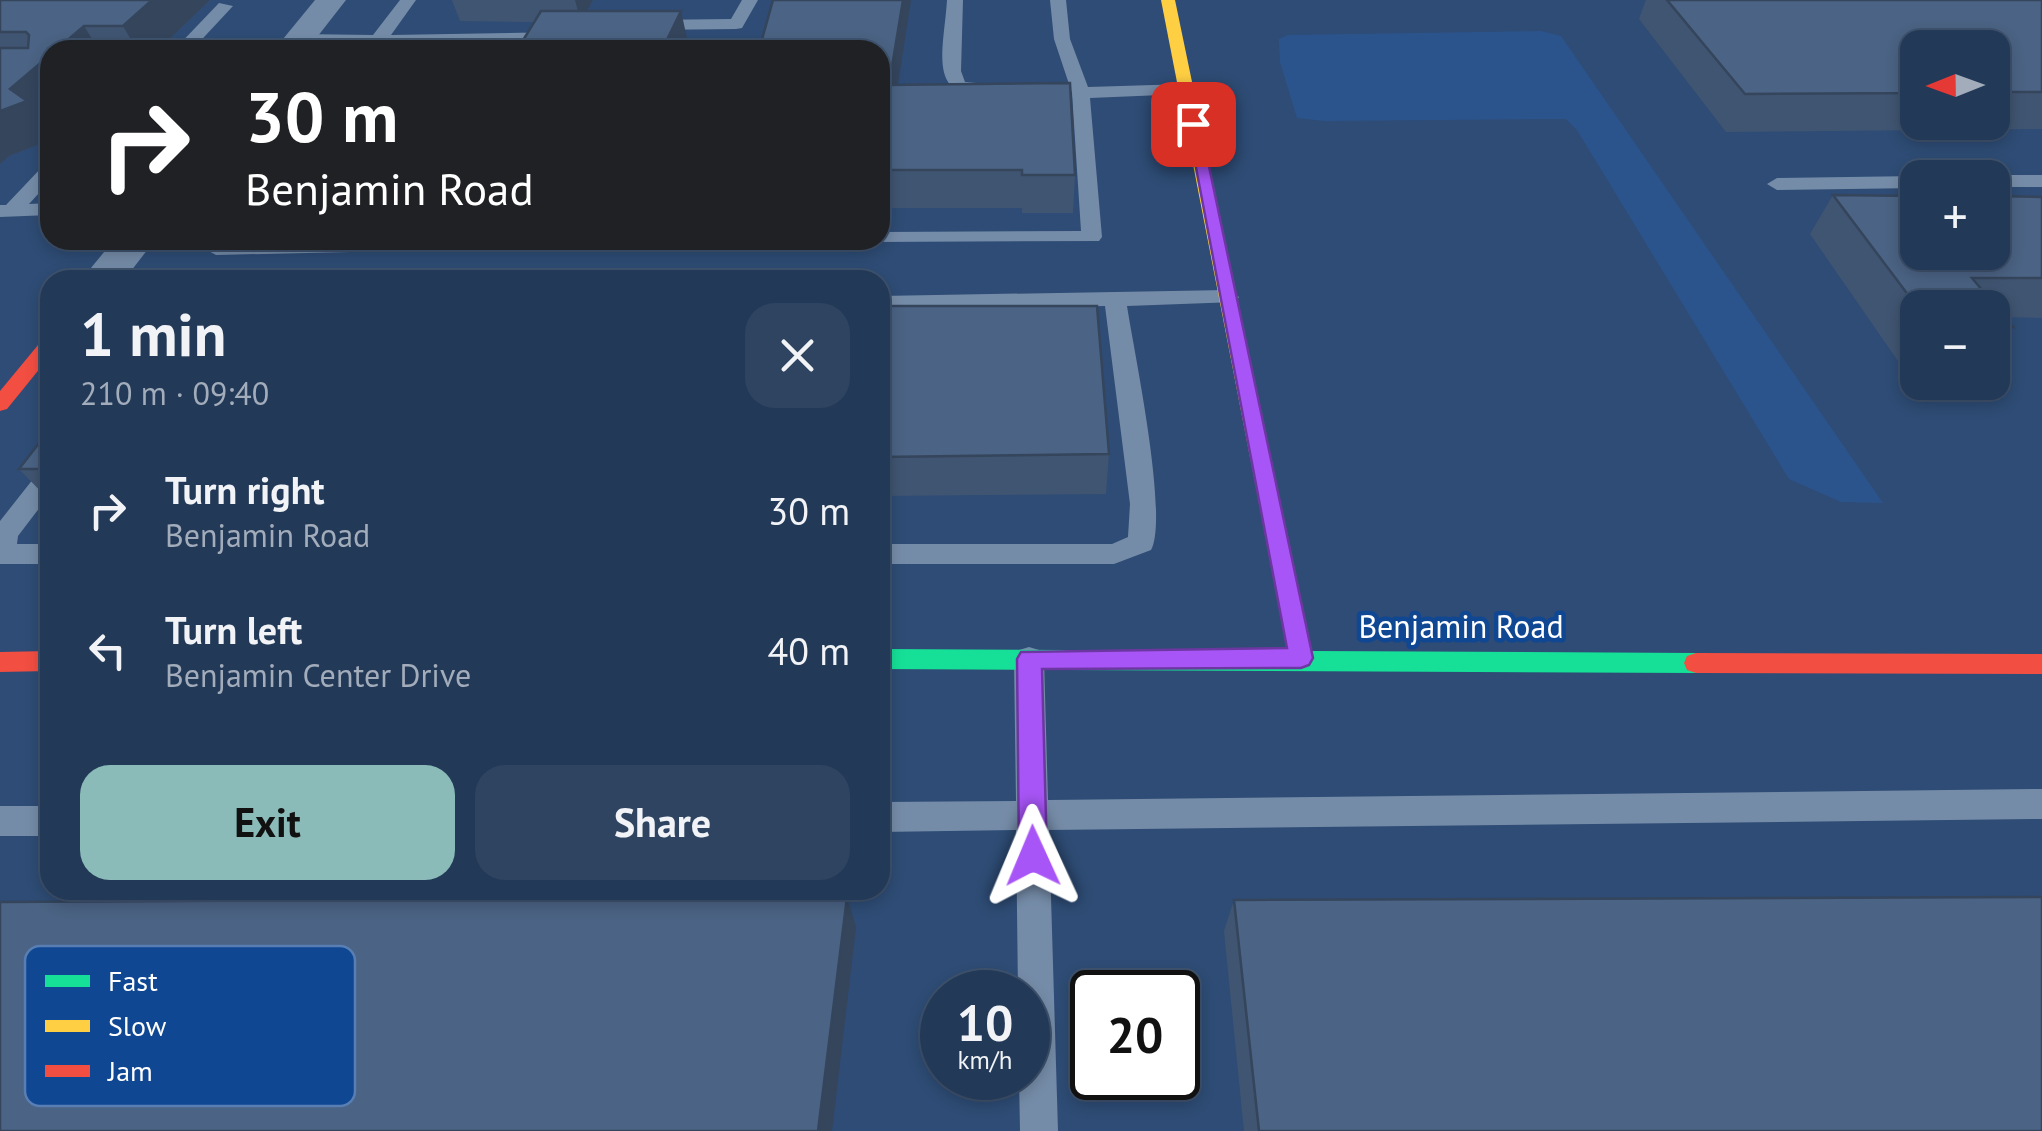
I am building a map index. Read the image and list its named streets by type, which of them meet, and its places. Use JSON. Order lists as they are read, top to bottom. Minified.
{"streets":{"street":["Benjamin Road"]},"legend":["Fast","Slow","Jam"],"north":"left","page":{"map_buttons":["+","−"],"turn":["30 m","Benjamin Road"],"heading":["1 min","210 m · 09:40"],"list":[{"name":"Turn right","note":"Benjamin Road","value":"30 m"},{"name":"Turn left","note":"Benjamin Center Drive","value":"40 m"}],"buttons":["Exit","Share"],"speed":"10 km/h","limit":"20"}}
